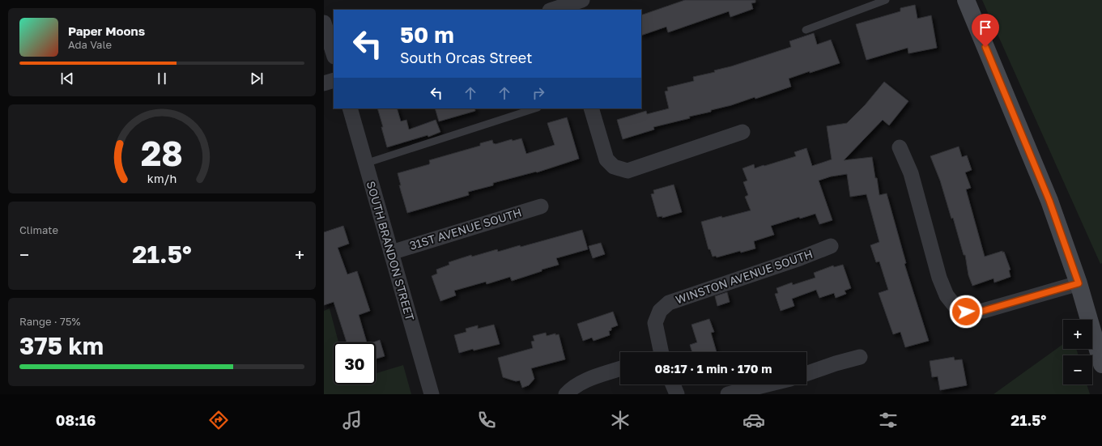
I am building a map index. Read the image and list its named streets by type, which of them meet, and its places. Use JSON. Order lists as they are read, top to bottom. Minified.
{"streets":{"street":["31ST AVENUE SOUTH","SOUTH BRANDON STREET","WINSTON AVENUE SOUTH"]},"crossings":[["31ST AVENUE SOUTH","SOUTH BRANDON STREET"]],"page":{"turn":["50 m","South Orcas Street"],"song":["Paper Moons","Ada Vale"],"tile":["Climate",["Range · 75%","375 km"]],"heat":["−","21.5°","+"],"map_buttons":["+","−"],"limit":"30","trip":"08:17 · 1 min · 170 m","tabs":["08:16","21.5°"],"gauge":["28","km/h"]}}
